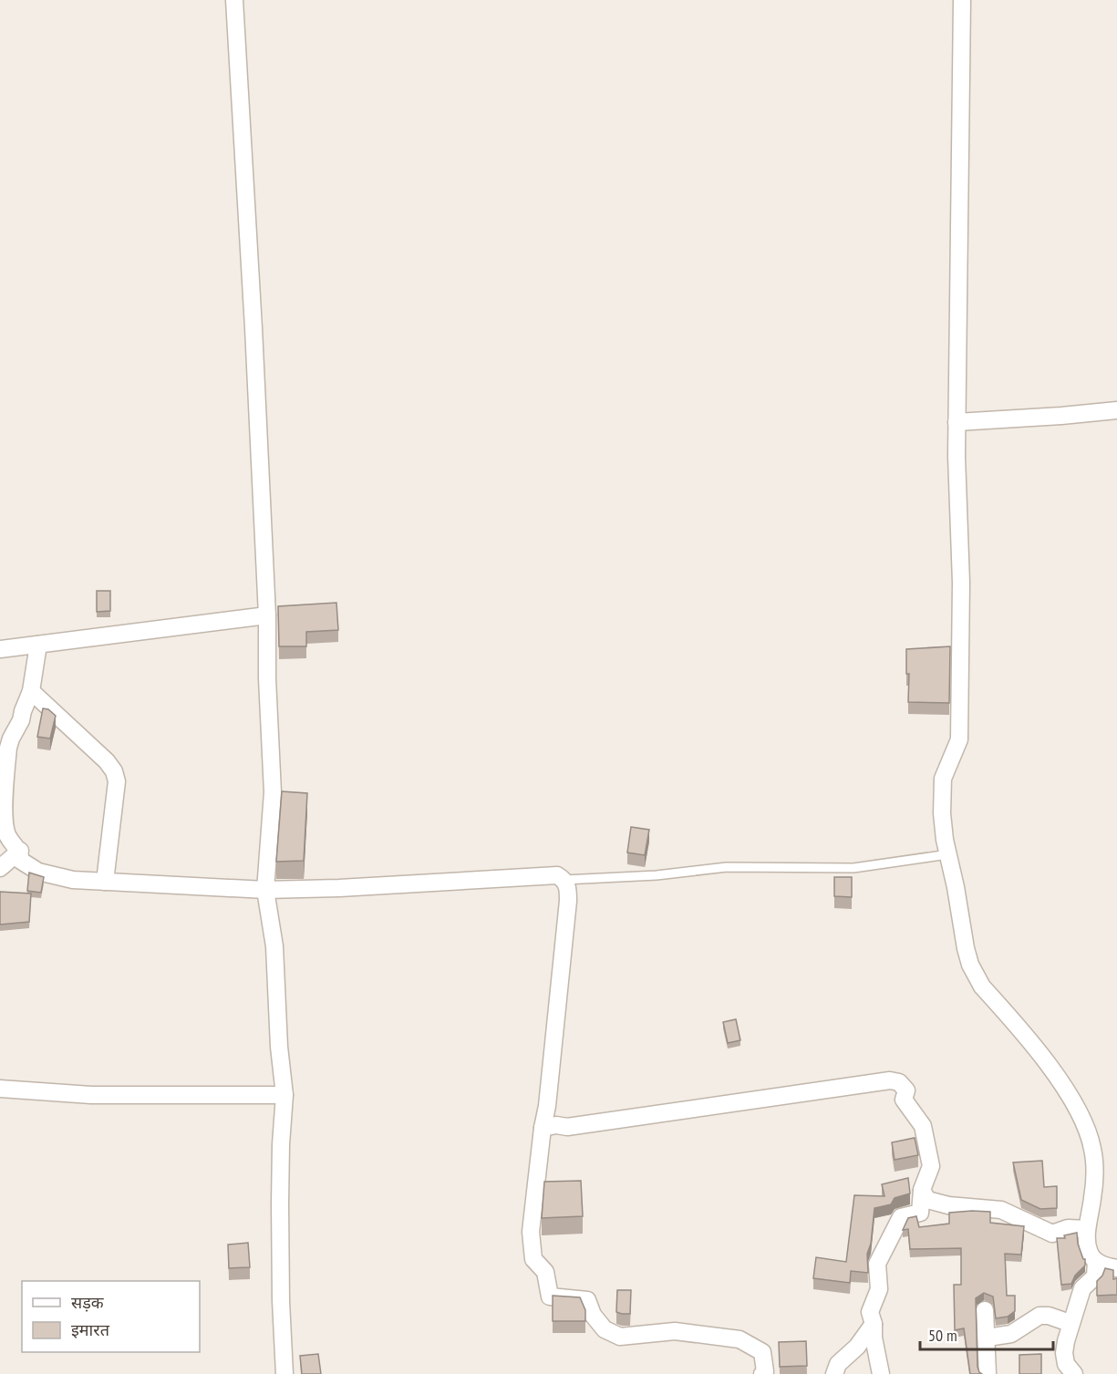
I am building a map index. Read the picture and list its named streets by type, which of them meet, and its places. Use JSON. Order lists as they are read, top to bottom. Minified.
{"legend":["सड़क","इमारत"],"scale_bar":"50 m"}
